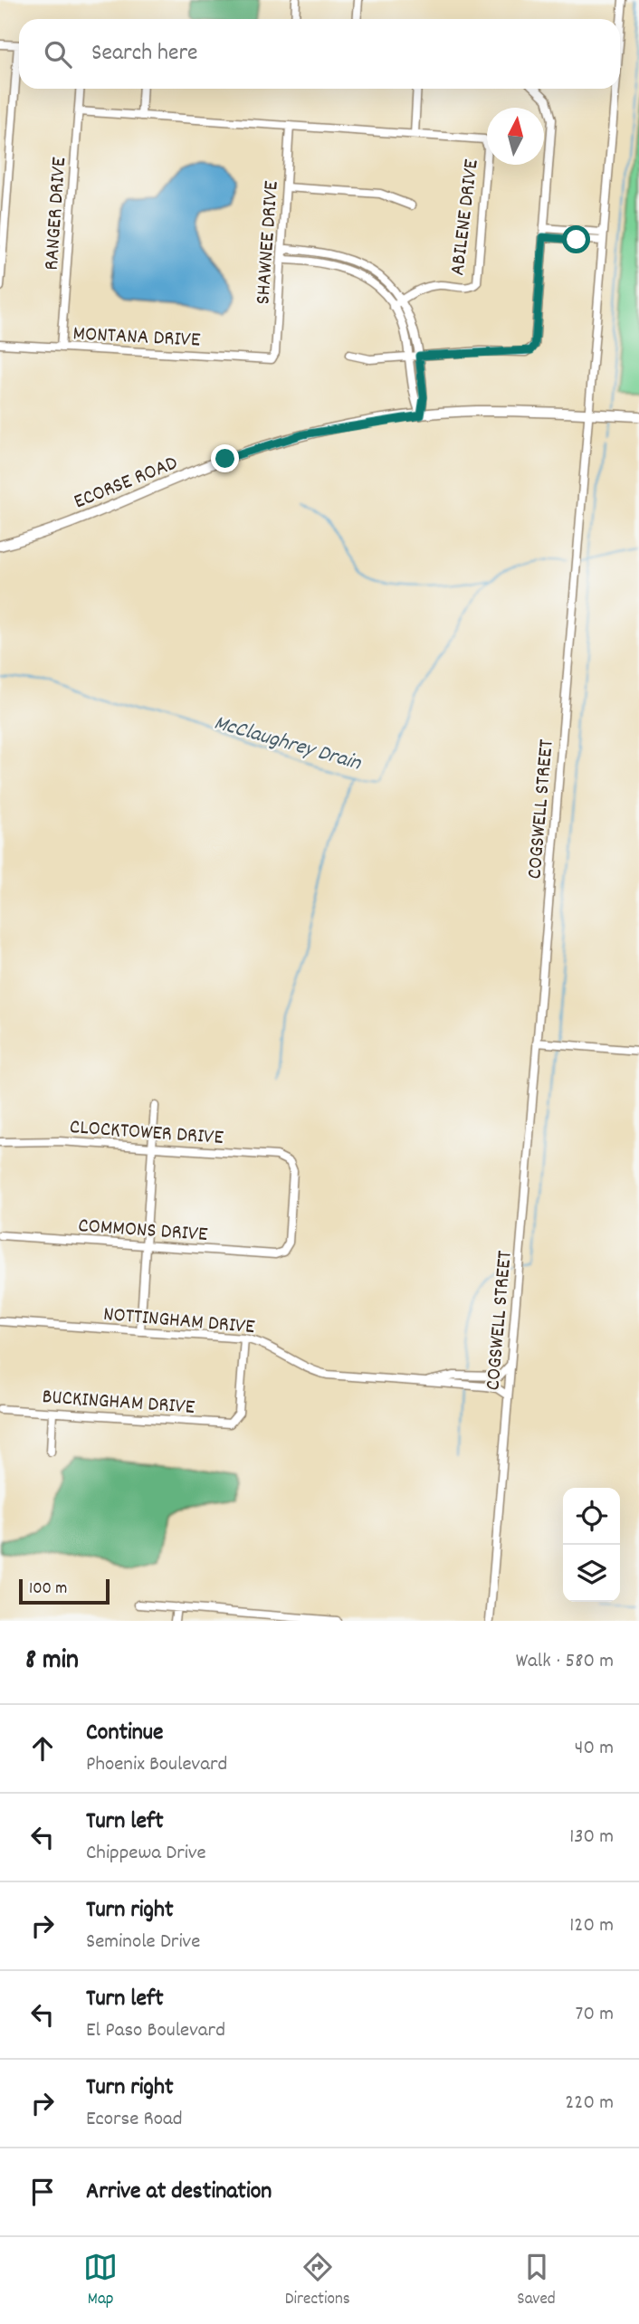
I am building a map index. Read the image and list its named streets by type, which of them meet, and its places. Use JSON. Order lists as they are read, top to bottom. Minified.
{"streets":{"main road":["ECORSE ROAD"],"street":["RANGER DRIVE","ABILENE DRIVE","SHAWNEE DRIVE","MONTANA DRIVE","COGSWELL STREET","CLOCKTOWER DRIVE","COMMONS DRIVE","NOTTINGHAM DRIVE","BUCKINGHAM DRIVE"]},"crossings":[["RANGER DRIVE","MONTANA DRIVE"],["SHAWNEE DRIVE","MONTANA DRIVE"],["ECORSE ROAD","COGSWELL STREET"],["COGSWELL STREET","NOTTINGHAM DRIVE"],["CLOCKTOWER DRIVE","COMMONS DRIVE"],["NOTTINGHAM DRIVE","BUCKINGHAM DRIVE"]],"water":["McClaughrey Drain"],"scale_bar":"100 m","north":"top","page":{"search":"Search here","scale":"100 m","heading":["8 min","Walk · 580 m"],"list":[["Continue","Phoenix Boulevard","40 m"],["Turn left","Chippewa Drive","130 m"],["Turn right","Seminole Drive","120 m"],["Turn left","El Paso Boulevard","70 m"],["Turn right","Ecorse Road","220 m"],"Arrive at destination"],"nav":["Map","Directions","Saved"]}}
